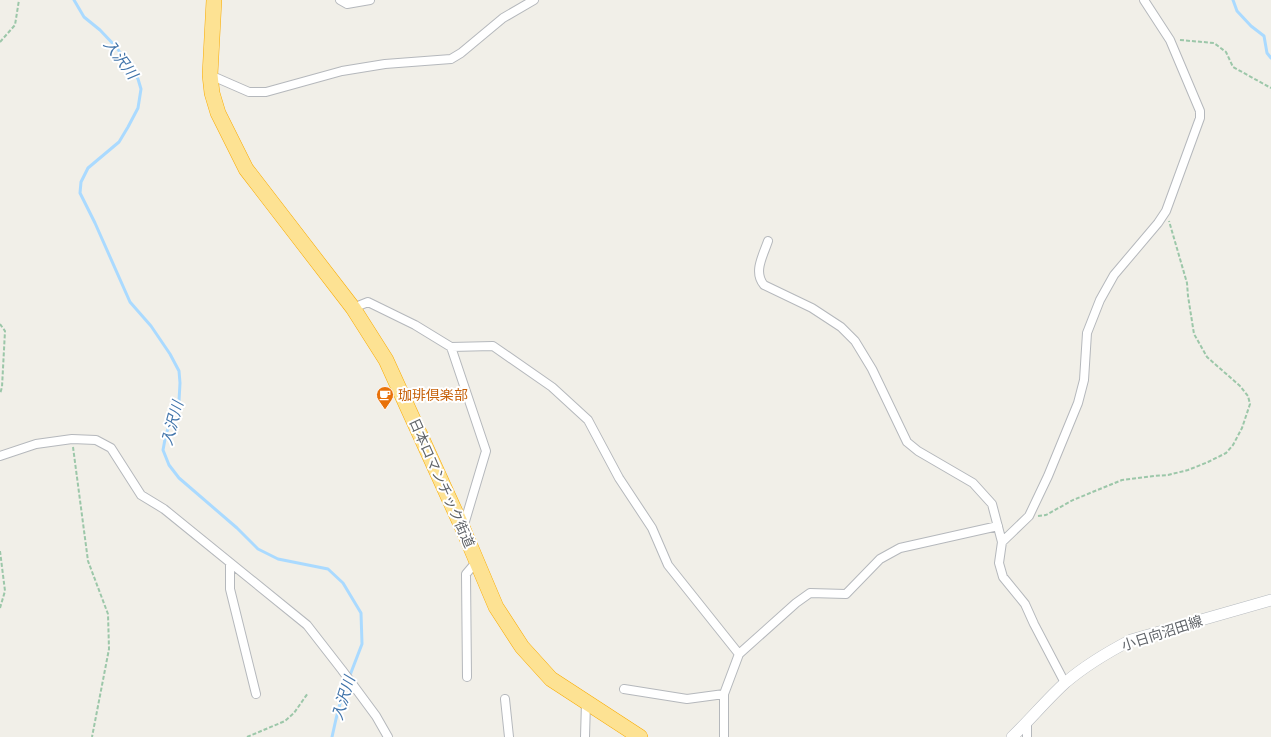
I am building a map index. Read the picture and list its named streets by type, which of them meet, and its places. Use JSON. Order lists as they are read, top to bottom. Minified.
{"streets":{"highway":["日本ロマンチック街道"],"main road":["小日向沼田線"]},"water":["入沢川"],"places":{"cafe":["珈琲倶楽部"]}}
